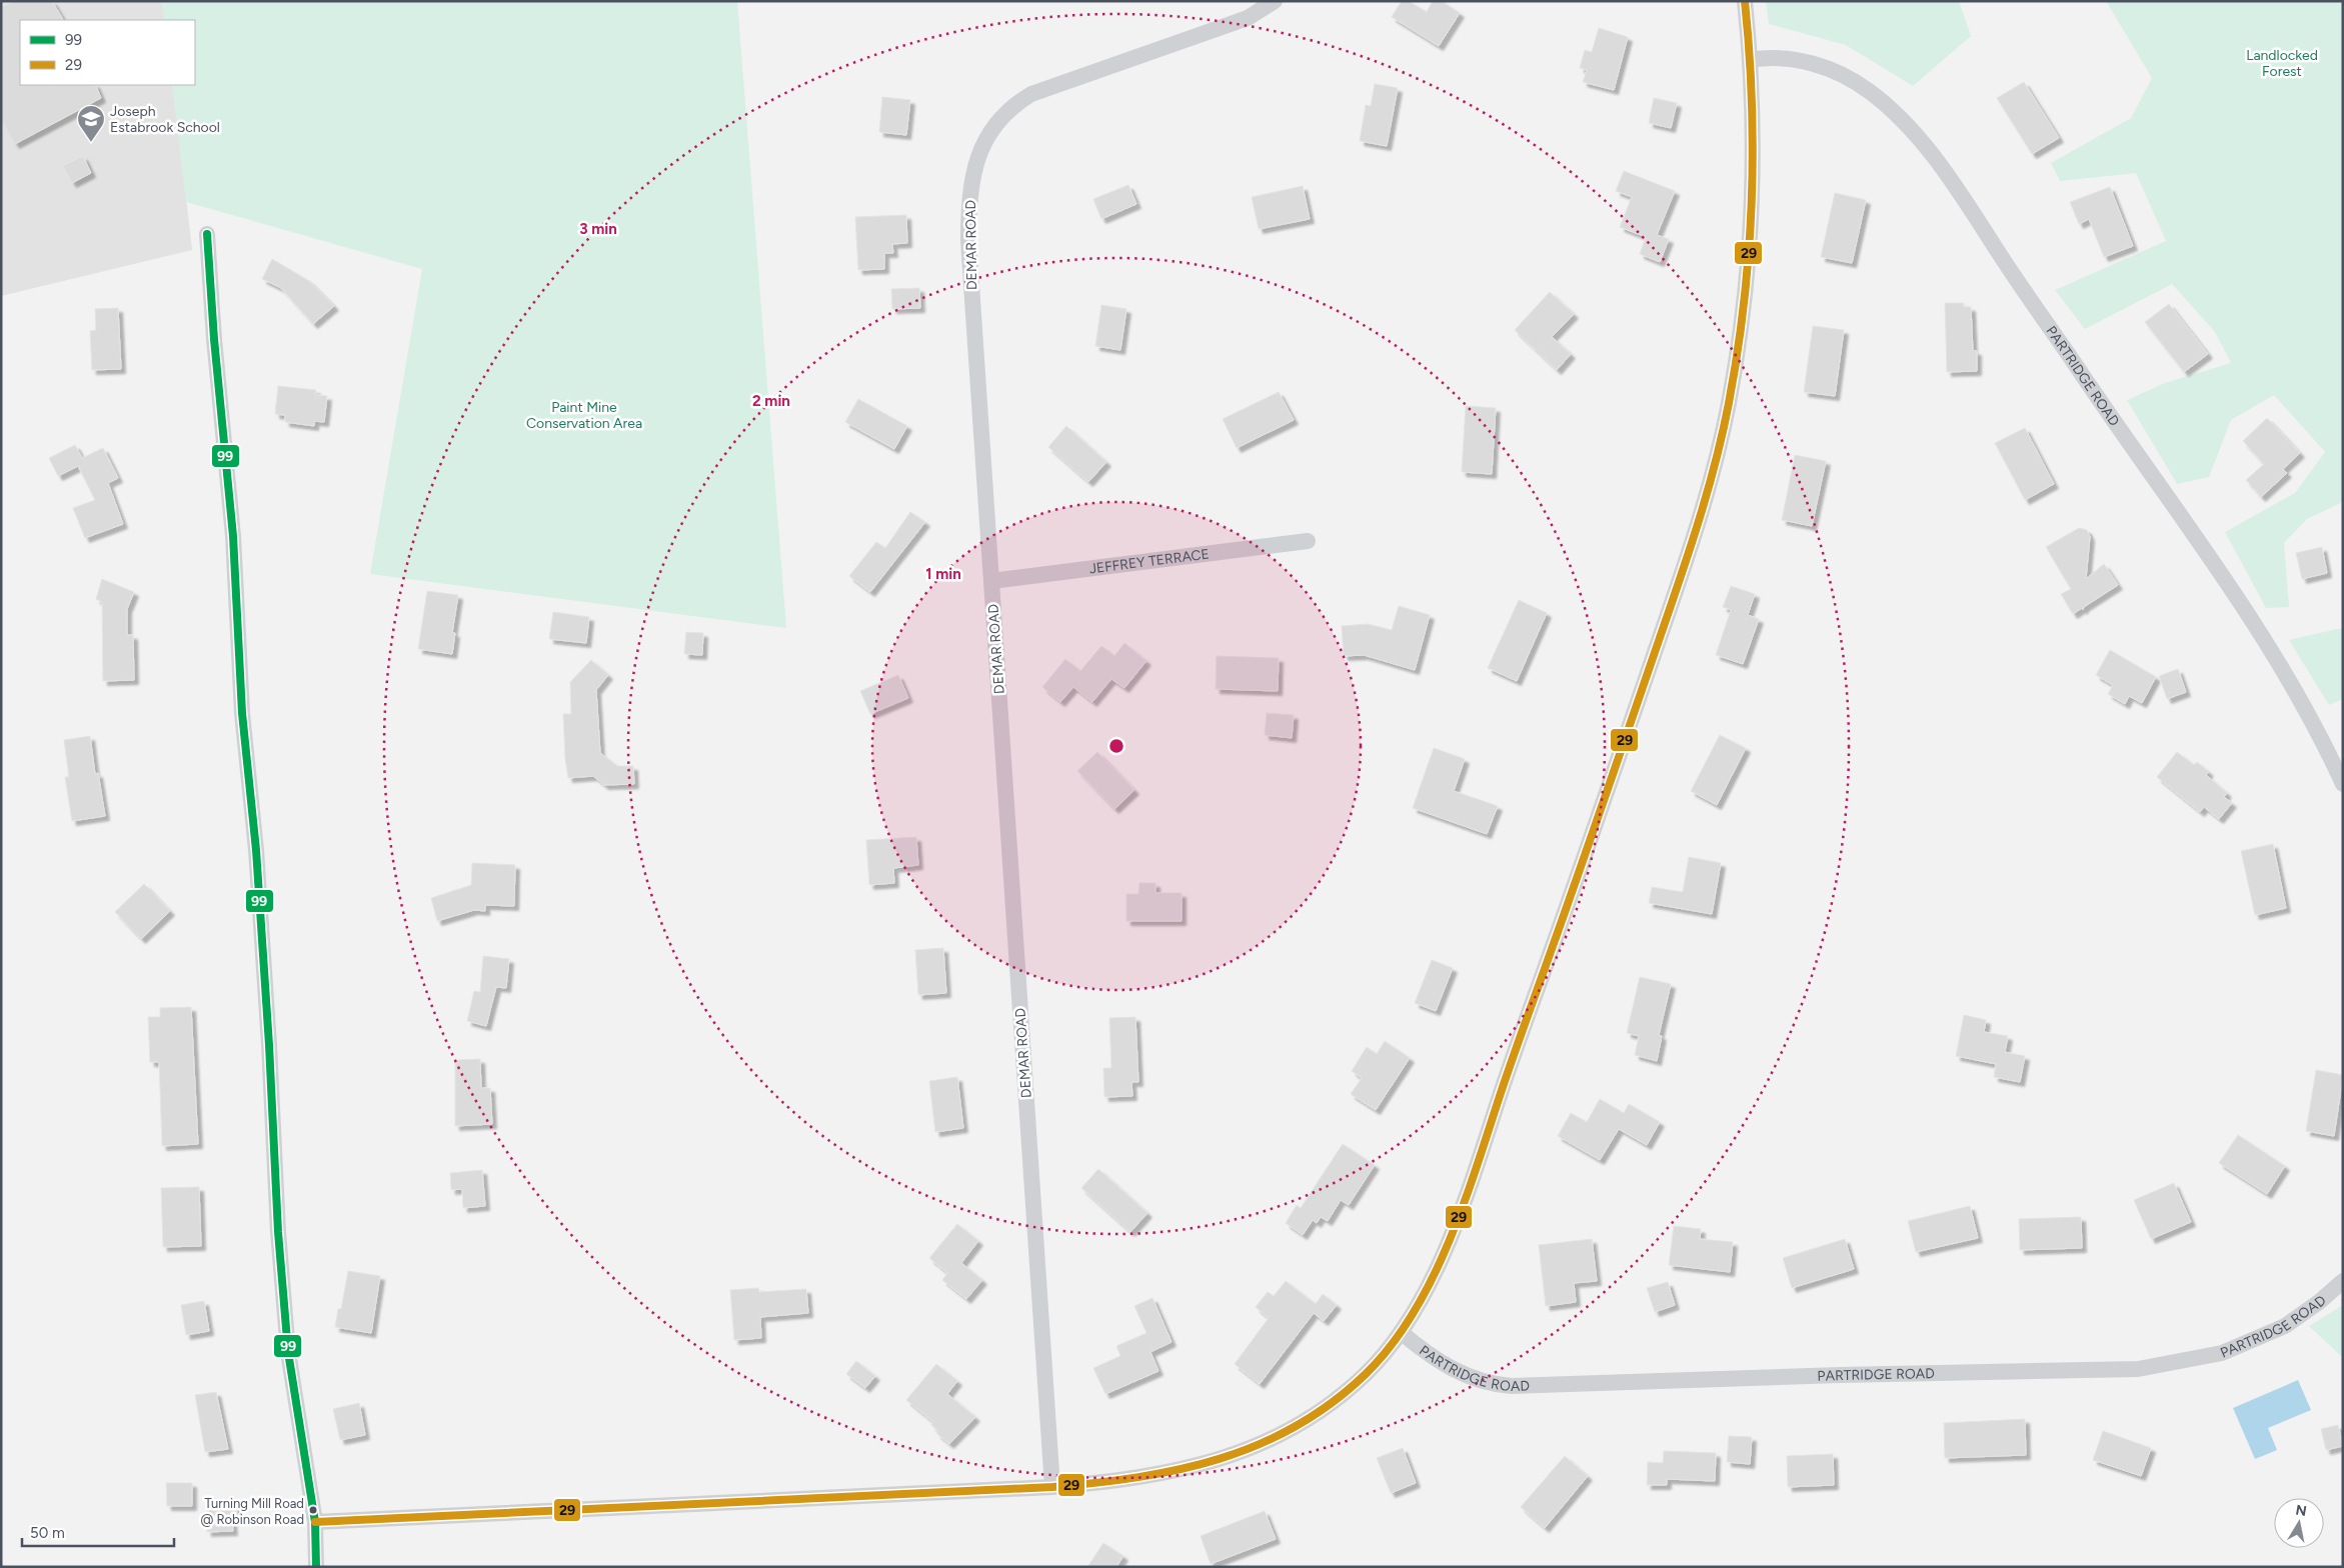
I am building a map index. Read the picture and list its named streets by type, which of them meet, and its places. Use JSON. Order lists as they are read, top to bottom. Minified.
{"streets":{"street":["DEMAR ROAD","PARTRIDGE ROAD","JEFFREY TERRACE"]},"crossings":[["DEMAR ROAD","JEFFREY TERRACE"]],"parks":["Landlocked Forest","Paint Mine Conservation Area"],"places":{"school or university":["Joseph Estabrook School"],"other":["Turning Mill Road @ Robinson Road"]},"lines":["transit line 29","transit line 99"],"legend":["99","29"],"scale_bar":"50 m","north":"top","rings":["3 min","2 min","1 min"]}
